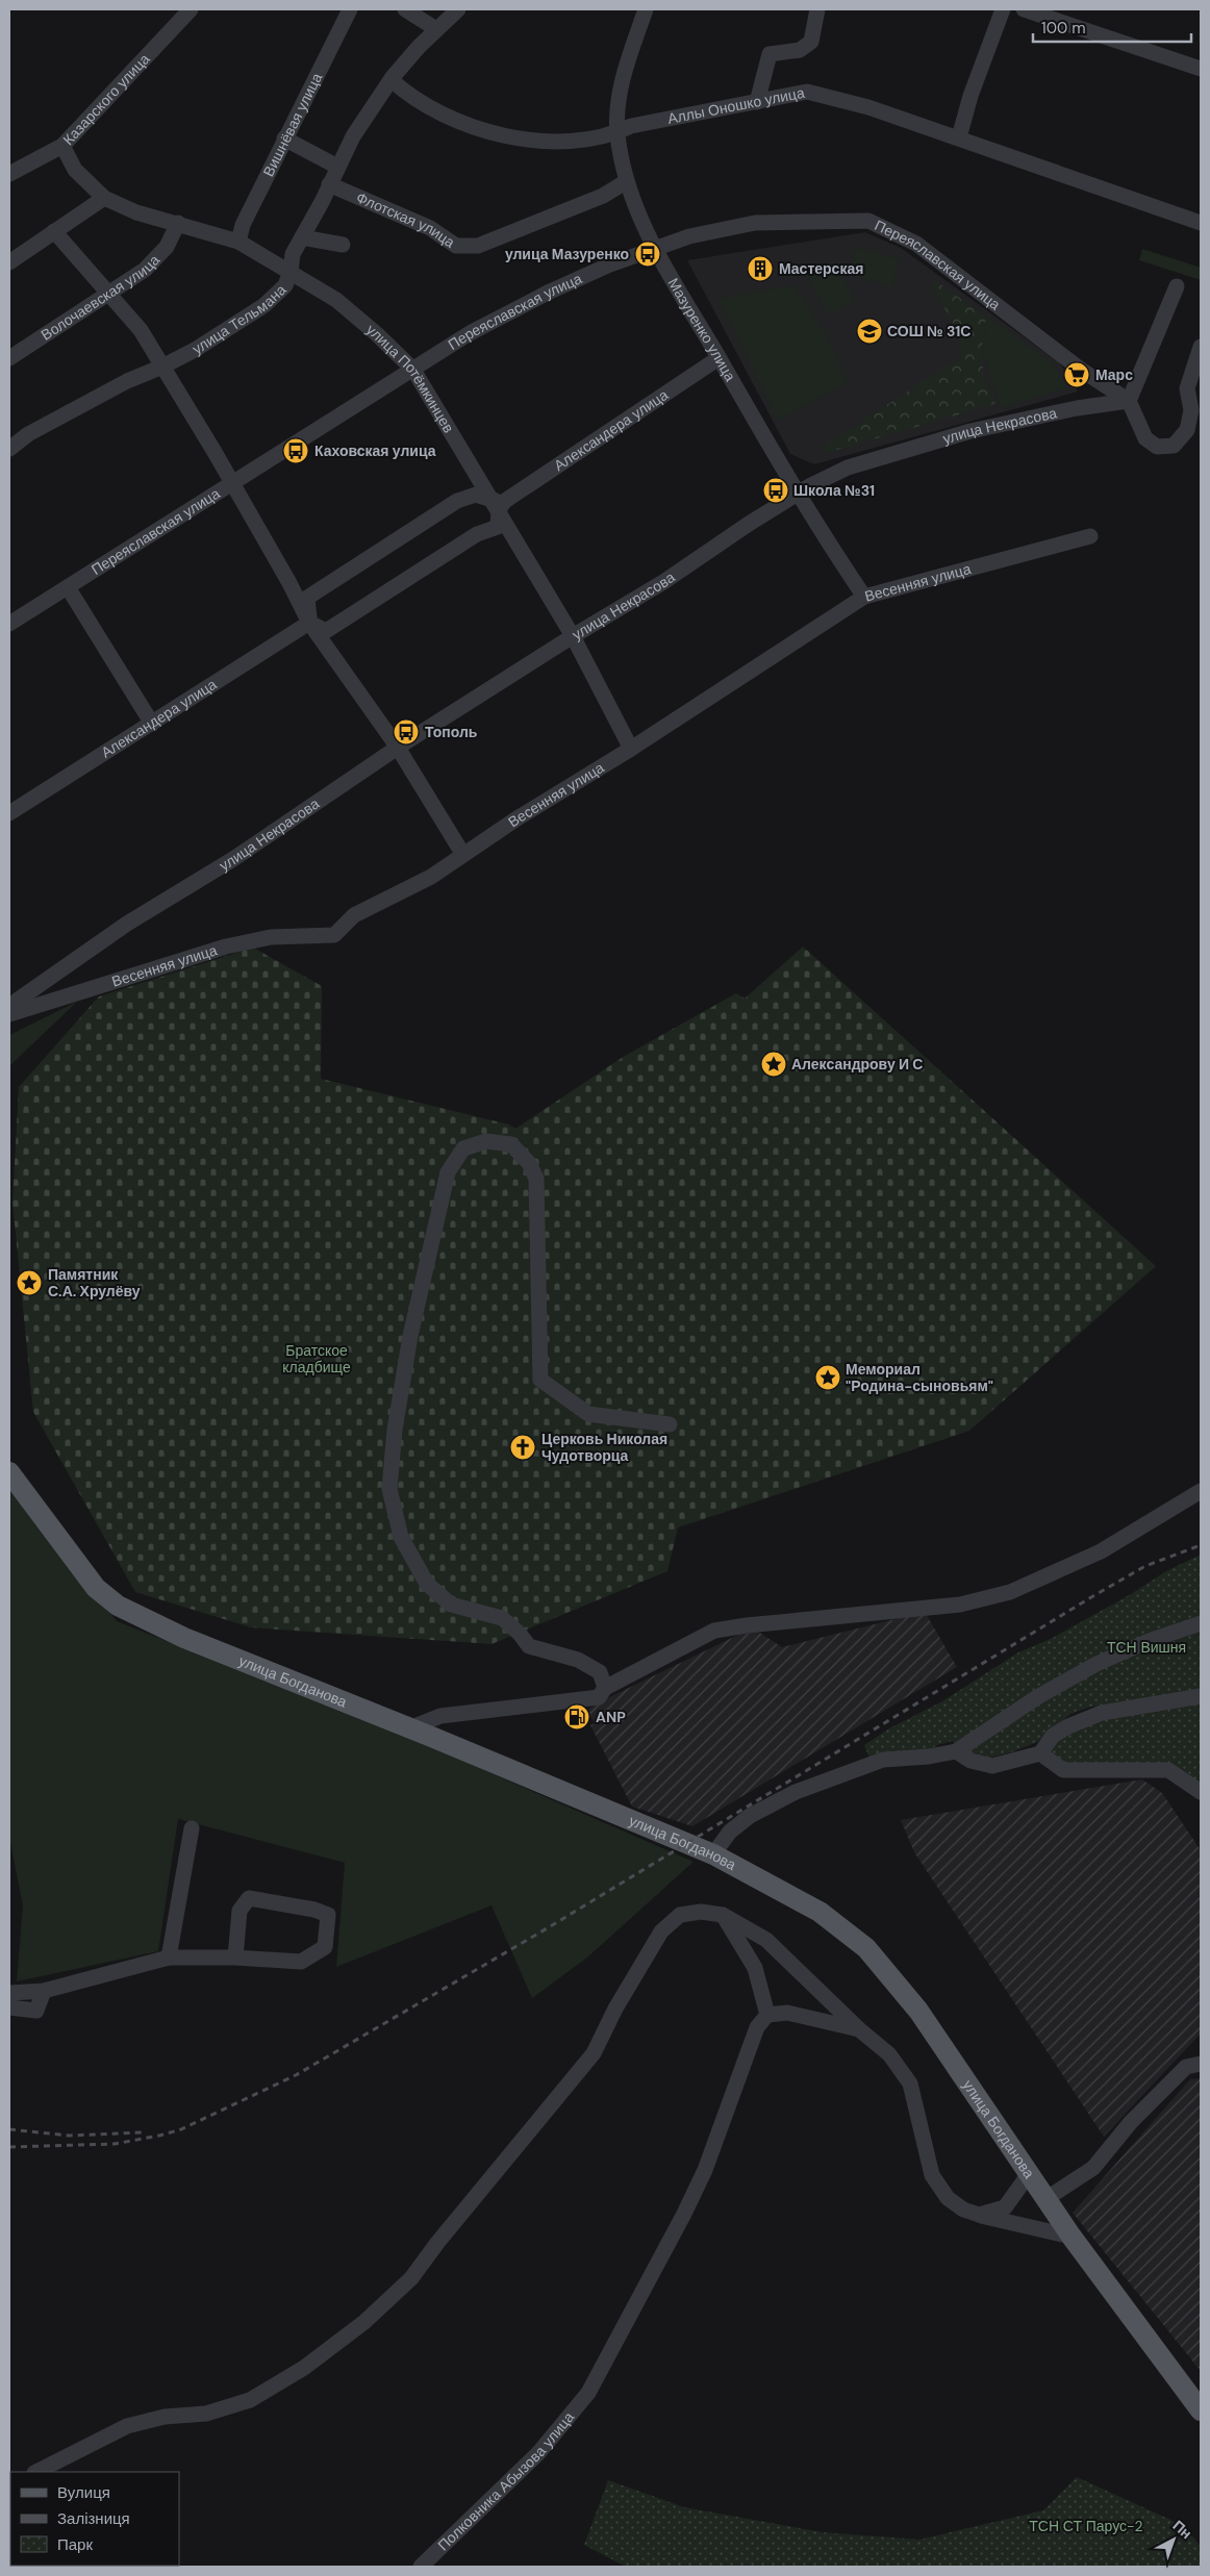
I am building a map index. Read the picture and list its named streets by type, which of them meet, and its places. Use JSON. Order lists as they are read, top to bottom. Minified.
{"streets":{"main road":["улица Богданова"],"street":["Казарского улица","Аллы Оношко улица","Вишнёвая улица","Флотская улица","Переяславская улица","Волочаевская улица","улица Тельмана","Мазуренко улица","улица Потёмкинцев","улица Некрасова","Александера улица","Весенняя улица","Полковника Абызова улица"]},"crossings":[["Казарского улица","улица Потёмкинцев"],["Аллы Оношко улица","улица Тельмана"],["Аллы Оношко улица","Мазуренко улица"],["Вишнёвая улица","улица Потёмкинцев"],["Флотская улица","улица Тельмана"],["Флотская улица","Мазуренко улица"],["Переяславская улица","Мазуренко улица"],["Переяславская улица","улица Потёмкинцев"],["Переяславская улица","улица Некрасова"],["Волочаевская улица","улица Потёмкинцев"],["улица Тельмана","улица Потёмкинцев"],["Мазуренко улица","улица Некрасова"],["Мазуренко улица","Александера улица"],["Мазуренко улица","Весенняя улица"],["улица Потёмкинцев","улица Некрасова"],["улица Потёмкинцев","Александера улица"],["улица Потёмкинцев","Весенняя улица"]],"parks":["Братское кладбище","ТСН Вишня","ТСН СТ Парус-2"],"places":{"bus stop":["улица Мазуренко","Каховская улица","Школа №31","Тополь"],"building":["Мастерская"],"school or university":["СОШ № 31С"],"supermarket":["Марс"],"place":["Александрову И С","Памятник С.А. Хрулёву","Мемориал \"Родина-сыновьям\""],"church":["Церковь Николая Чудотворца"],"fuel station":["ANP"]},"legend":["Вулиця","Залізниця","Парк"],"scale_bar":"100 m","north":"top right"}
